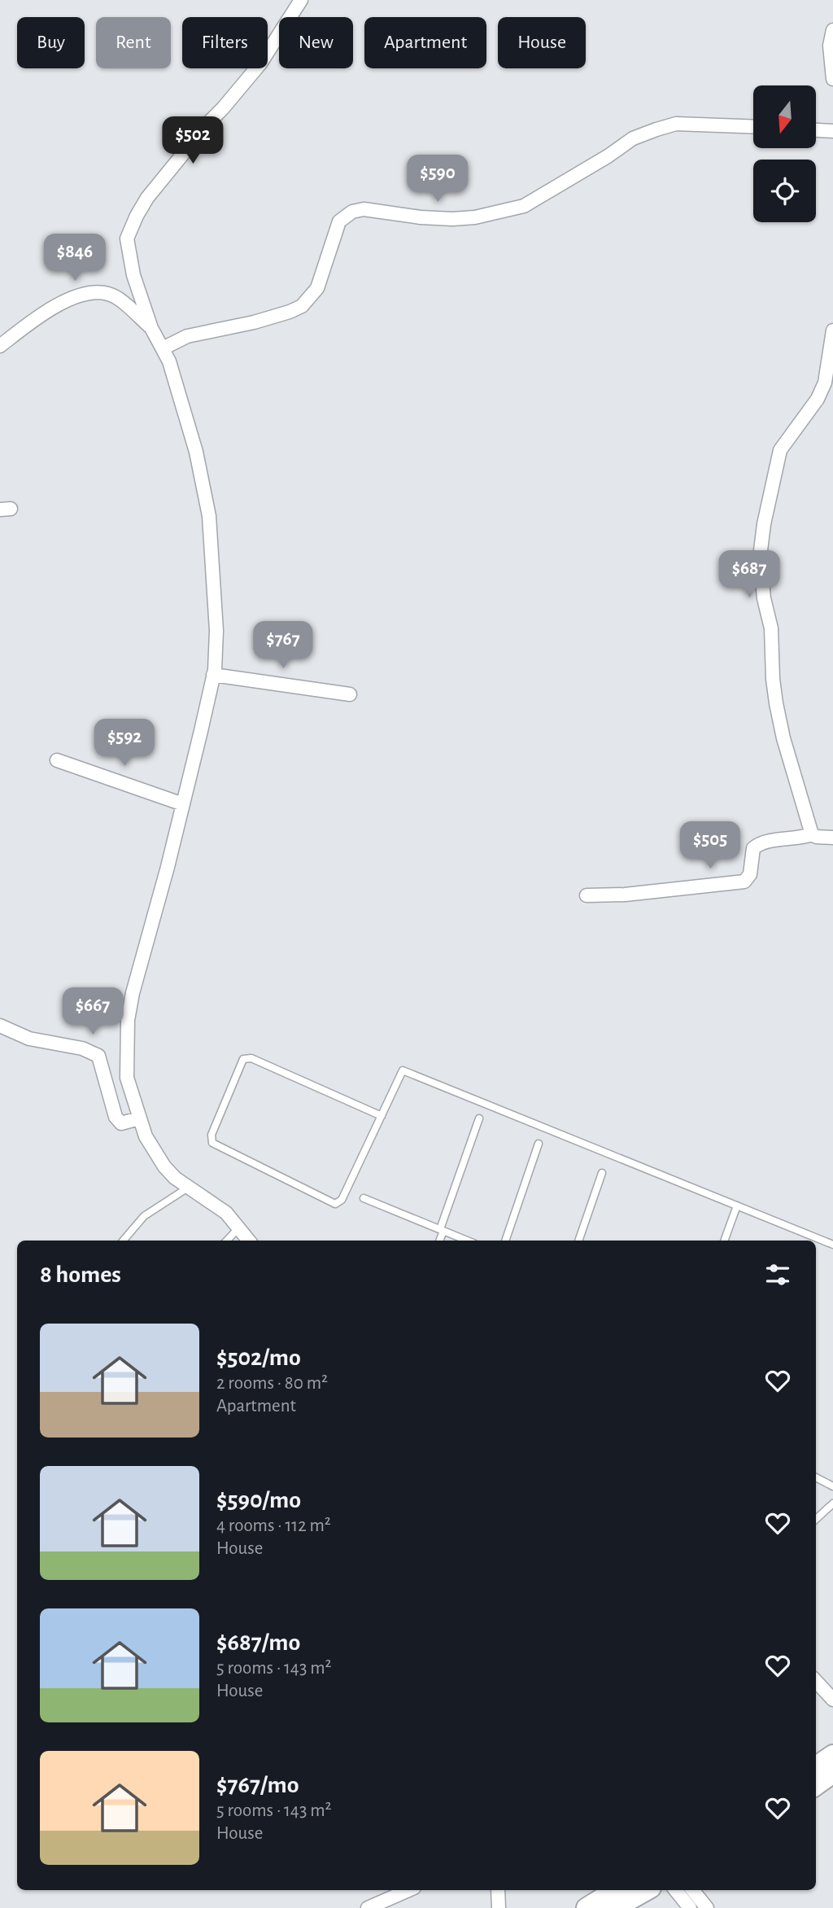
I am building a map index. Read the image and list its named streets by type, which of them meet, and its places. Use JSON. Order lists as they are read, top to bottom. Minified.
{"north":"bottom","page":{"chip":["Buy","Rent","Filters","New","Apartment","House"],"price":["$502","$590","$846","$687","$767","$592","$505","$667"],"heading":"8 homes","list":[{"name":"$502/mo","note":"2 rooms · 80 m² · Apartment"},{"name":"$590/mo","note":"4 rooms · 112 m² · House"},{"name":"$687/mo","note":"5 rooms · 143 m² · House"},{"name":"$767/mo","note":"5 rooms · 143 m² · House"}]}}
